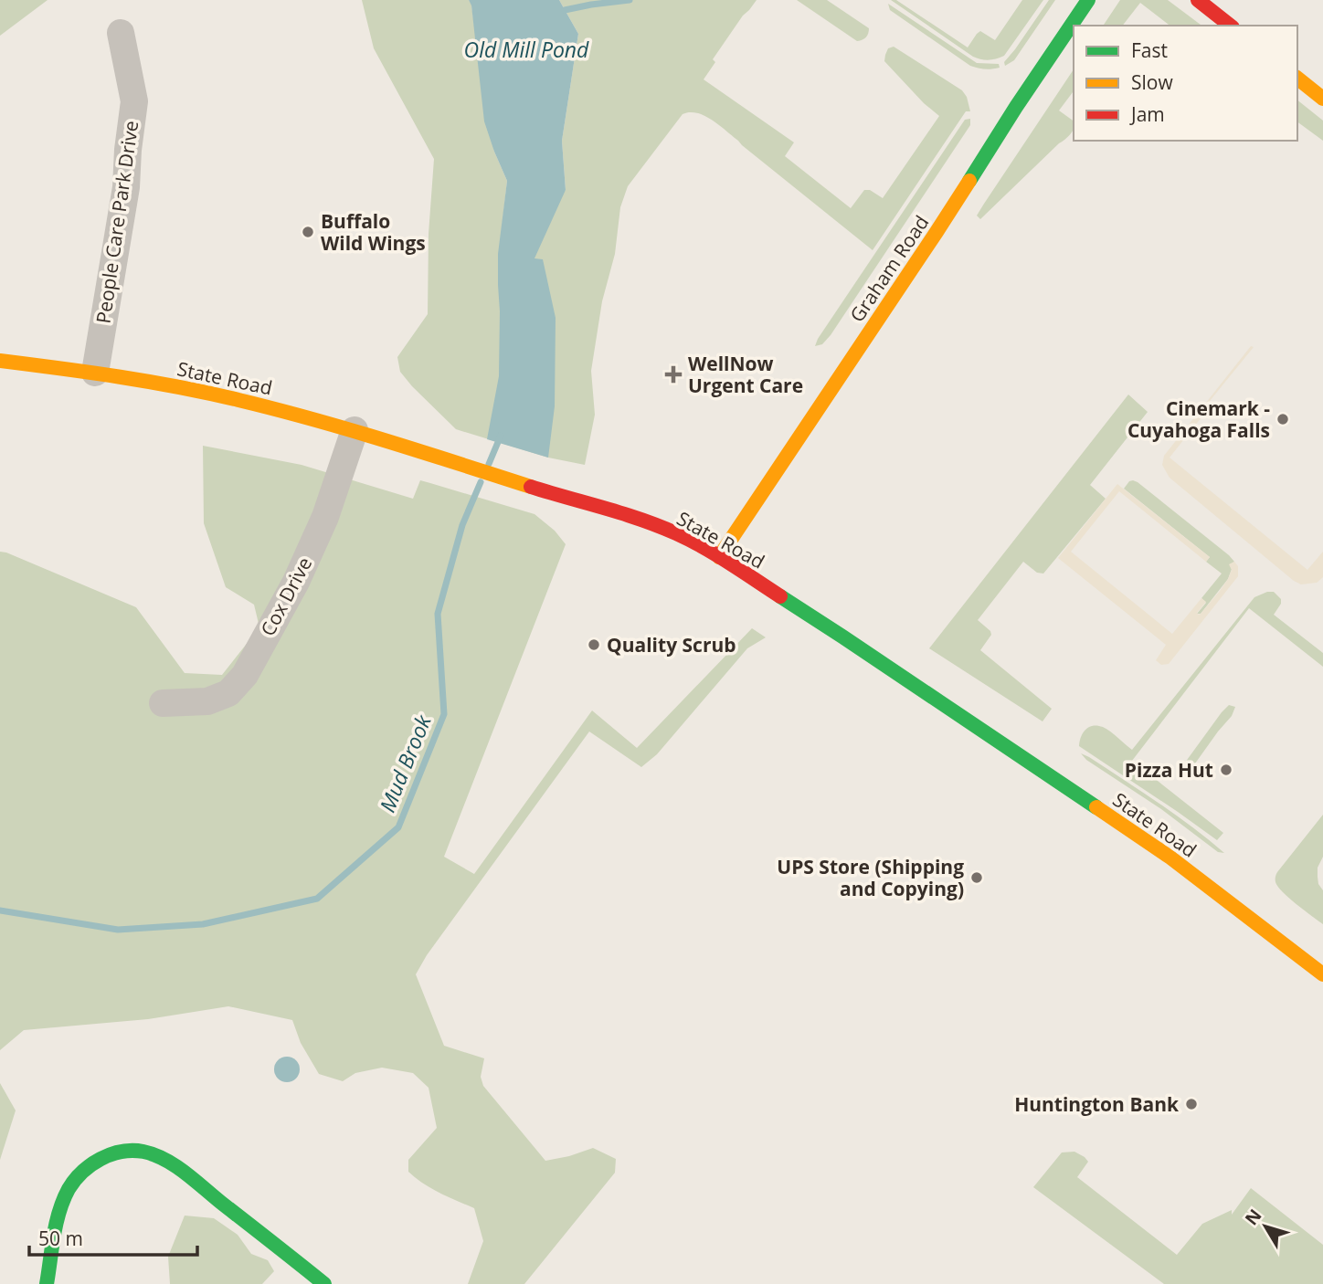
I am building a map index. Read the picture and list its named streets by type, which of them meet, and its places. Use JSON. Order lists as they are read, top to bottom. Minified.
{"streets":{"main road":["Graham Road","State Road"],"street":["People Care Park Drive","Cox Drive"]},"crossings":[["People Care Park Drive","State Road"],["Graham Road","State Road"],["State Road","Cox Drive"]],"water":["Old Mill Pond","Mud Brook"],"places":{"other":["Buffalo Wild Wings","Cinemark - Cuyahoga Falls","Quality Scrub","Pizza Hut","UPS Store (Shipping and Copying)","Huntington Bank"],"health":["WellNow Urgent Care"]},"legend":["Fast","Slow","Jam"],"scale_bar":"50 m","north":"top left"}
